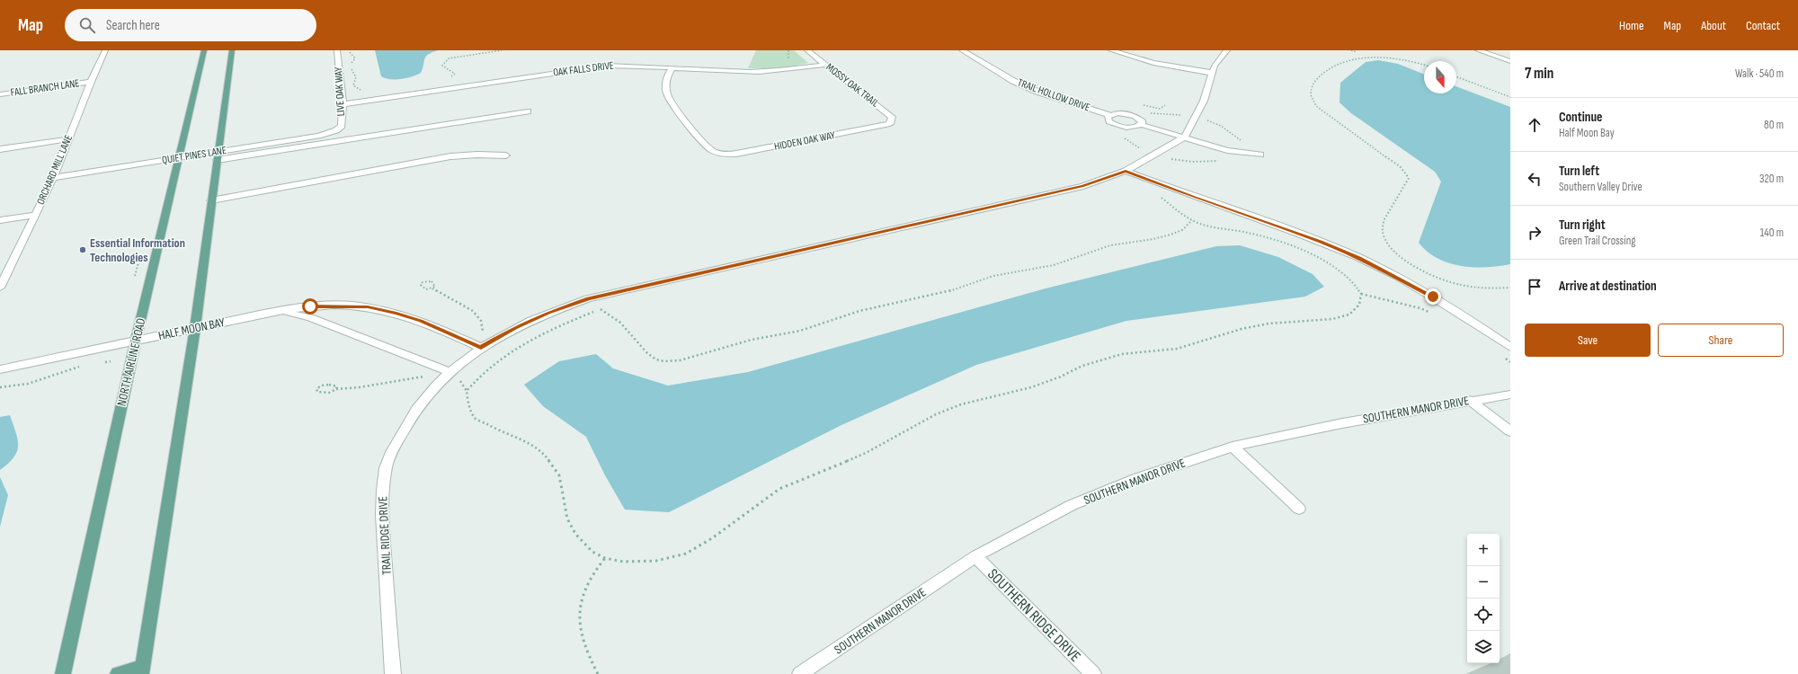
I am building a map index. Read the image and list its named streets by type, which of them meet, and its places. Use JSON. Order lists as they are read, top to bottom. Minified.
{"streets":{"main road":["NORTH AIRLINE ROAD"],"street":["OAK FALLS DRIVE","MOSSY OAK TRAIL","FALL BRANCH LANE","LIVE OAK WAY","TRAIL HOLLOW DRIVE","HIDDEN OAK WAY","QUIET PINES LANE","ORCHARD MILL LANE","HALF MOON BAY","SOUTHERN MANOR DRIVE","TRAIL RIDGE DRIVE","SOUTHERN RIDGE DRIVE"]},"crossings":[["OAK FALLS DRIVE","MOSSY OAK TRAIL"],["OAK FALLS DRIVE","LIVE OAK WAY"],["OAK FALLS DRIVE","HIDDEN OAK WAY"],["MOSSY OAK TRAIL","HIDDEN OAK WAY"],["FALL BRANCH LANE","ORCHARD MILL LANE"],["LIVE OAK WAY","QUIET PINES LANE"],["TRAIL HOLLOW DRIVE","TRAIL RIDGE DRIVE"],["QUIET PINES LANE","ORCHARD MILL LANE"],["QUIET PINES LANE","NORTH AIRLINE ROAD"],["HALF MOON BAY","NORTH AIRLINE ROAD"],["HALF MOON BAY","TRAIL RIDGE DRIVE"],["SOUTHERN MANOR DRIVE","SOUTHERN RIDGE DRIVE"]],"places":["Essential Information Technologies"],"north":"bottom","page":{"header":"Map","search":"Search here","nav":["Home","Map","About","Contact"],"heading":["7 min","Walk · 540 m"],"list":[["Continue","Half Moon Bay","80 m"],["Turn left","Southern Valley Drive","320 m"],["Turn right","Green Trail Crossing","140 m"],"Arrive at destination"],"buttons":["Save","Share"],"map_buttons":["+","−"]}}
